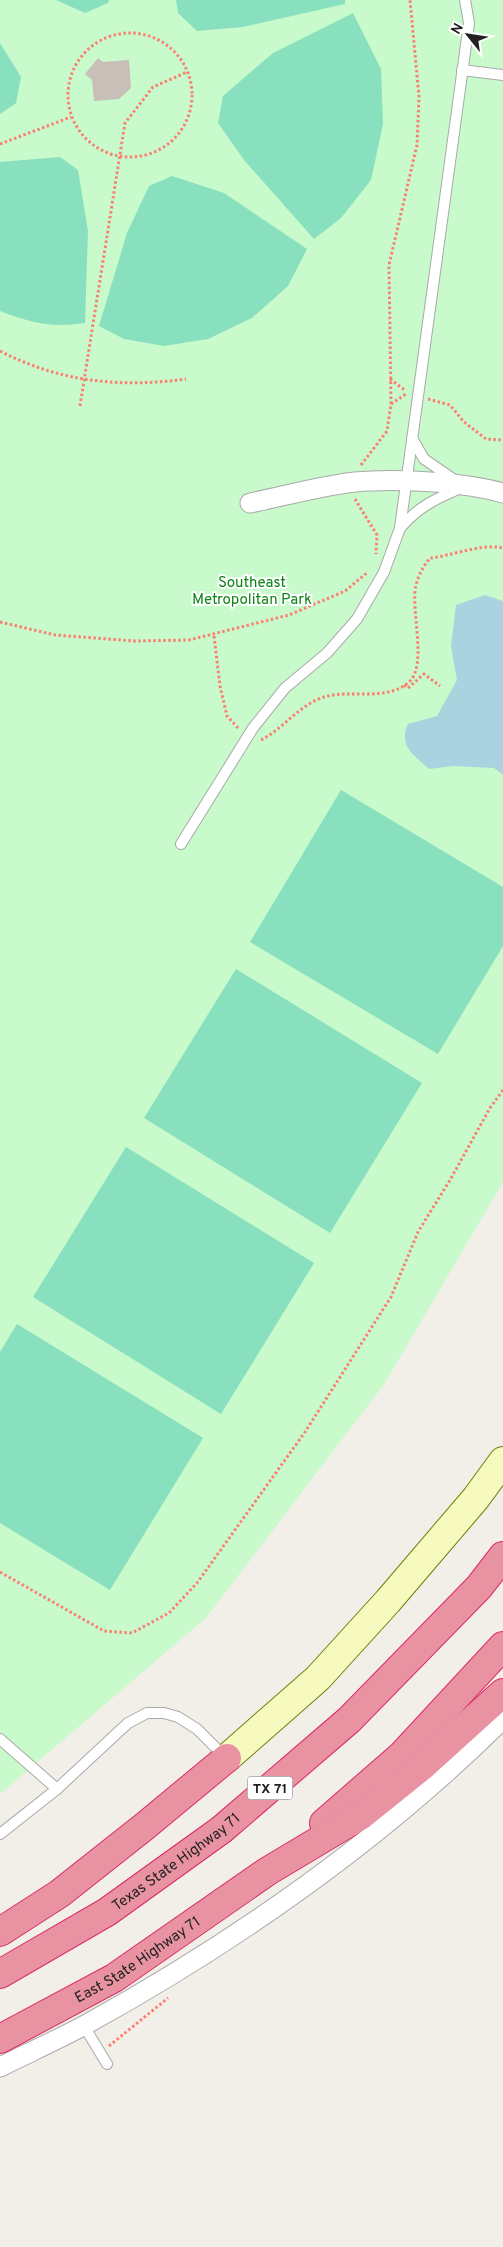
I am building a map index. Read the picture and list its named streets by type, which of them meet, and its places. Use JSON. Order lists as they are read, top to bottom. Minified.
{"streets":{"highway":["TX 71","Texas State Highway 71","East State Highway 71"]},"parks":["Southeast Metropolitan Park"],"north":"top left"}
